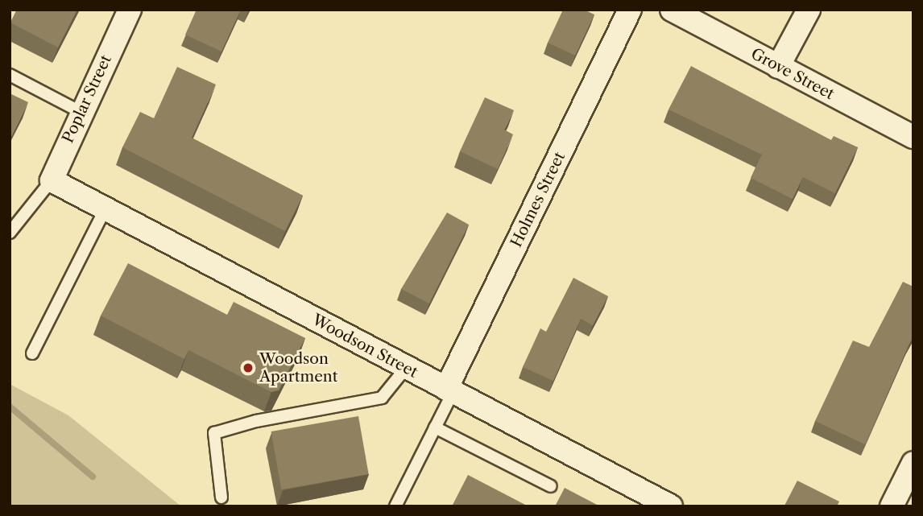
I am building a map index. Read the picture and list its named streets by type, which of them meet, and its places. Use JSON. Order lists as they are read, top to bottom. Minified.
{"streets":{"street":["Grove Street","Poplar Street","Holmes Street","Woodson Street"]},"crossings":[["Poplar Street","Woodson Street"],["Holmes Street","Woodson Street"]],"places":["Woodson Apartment"]}
